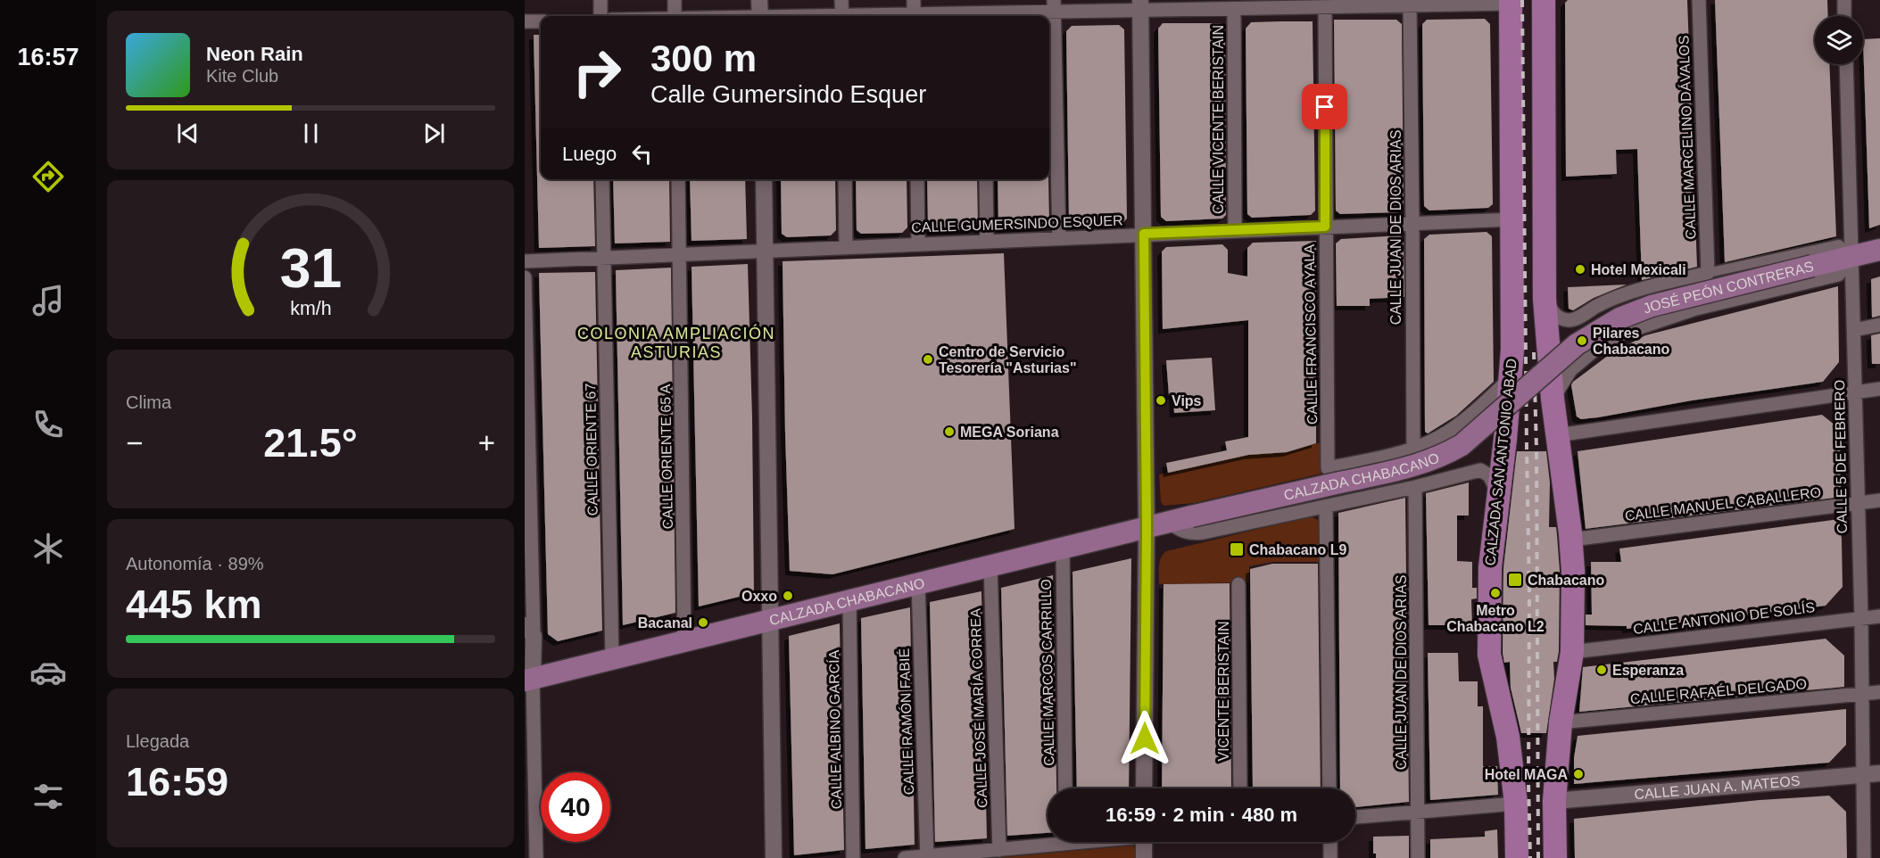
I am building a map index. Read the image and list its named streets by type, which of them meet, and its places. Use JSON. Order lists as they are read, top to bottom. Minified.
{"streets":{"highway":["CALZADA SAN ANTONIO ABAD"],"main road":["JOSÉ PEÓN CONTRERAS","CALZADA CHABACANO"],"street":["CALLE VICENTE BERISTAIN","CALLE MARCELINO DÁVALOS","CALLE GUMERSINDO ESQUER","CALLE JUAN DE DIOS ARIAS","CALLE FRANCISCO AYALA","CALLE ORIENTE 67","CALLE ORIENTE 65 A","CALLE 5 DE FEBRERO","CALLE MANUEL CABALLERO","CALLE ANTONIO DE SOLÍS","CALLE MARCOS CARRILLO","VICENTE BERISTAIN","CALLE RAFAÉL DELGADO","CALLE JOSÉ MARÍA CORREA","CALLE RAMÓN FABIÉ","CALLE ALBINO GARCÍA","CALLE JUAN A. MATEOS"]},"crossings":[["CALLE VICENTE BERISTAIN","CALLE GUMERSINDO ESQUER"],["CALLE MARCELINO DÁVALOS","JOSÉ PEÓN CONTRERAS"],["CALLE GUMERSINDO ESQUER","CALLE JUAN DE DIOS ARIAS"],["CALLE GUMERSINDO ESQUER","CALLE FRANCISCO AYALA"],["CALLE GUMERSINDO ESQUER","CALLE ORIENTE 67"],["CALLE GUMERSINDO ESQUER","CALLE ORIENTE 65 A"],["CALLE GUMERSINDO ESQUER","CALZADA SAN ANTONIO ABAD"],["CALLE JUAN DE DIOS ARIAS","CALZADA CHABACANO"],["JOSÉ PEÓN CONTRERAS","CALLE 5 DE FEBRERO"],["JOSÉ PEÓN CONTRERAS","CALZADA SAN ANTONIO ABAD"],["JOSÉ PEÓN CONTRERAS","CALZADA CHABACANO"],["CALLE FRANCISCO AYALA","CALZADA CHABACANO"],["CALLE ORIENTE 67","CALZADA CHABACANO"],["CALLE ORIENTE 65 A","CALZADA CHABACANO"],["CALLE 5 DE FEBRERO","CALLE MANUEL CABALLERO"],["CALLE 5 DE FEBRERO","CALLE ANTONIO DE SOLÍS"],["CALLE 5 DE FEBRERO","CALLE RAFAÉL DELGADO"],["CALLE 5 DE FEBRERO","CALLE JUAN A. MATEOS"],["CALZADA SAN ANTONIO ABAD","CALZADA CHABACANO"],["CALZADA CHABACANO","CALLE MARCOS CARRILLO"],["CALZADA CHABACANO","CALLE JOSÉ MARÍA CORREA"],["CALZADA CHABACANO","CALLE RAMÓN FABIÉ"],["CALZADA CHABACANO","CALLE ALBINO GARCÍA"]],"districts":["COLONIA AMPLIACIÓN ASTURIAS"],"places":{"other":["Hotel Mexicali","Pilares Chabacano","Centro de Servicio Tesorería \"Asturias\"","Vips","MEGA Soriana","Metro Chabacano L2","Oxxo","Bacanal","Esperanza","Hotel MAGA"],"transit":["Chabacano L9","Chabacano"]},"page":{"tabs":"16:57","turn":["300 m","Calle Gumersindo Esquer"],"song":["Neon Rain","Kite Club"],"then":"Luego","tile":["Clima",["Autonomía · 89%","445 km"],["Llegada","16:59"]],"heat":["−","21.5°","+"],"limit":"40","trip":"16:59 · 2 min · 480 m","gauge":["31","km/h"]}}
